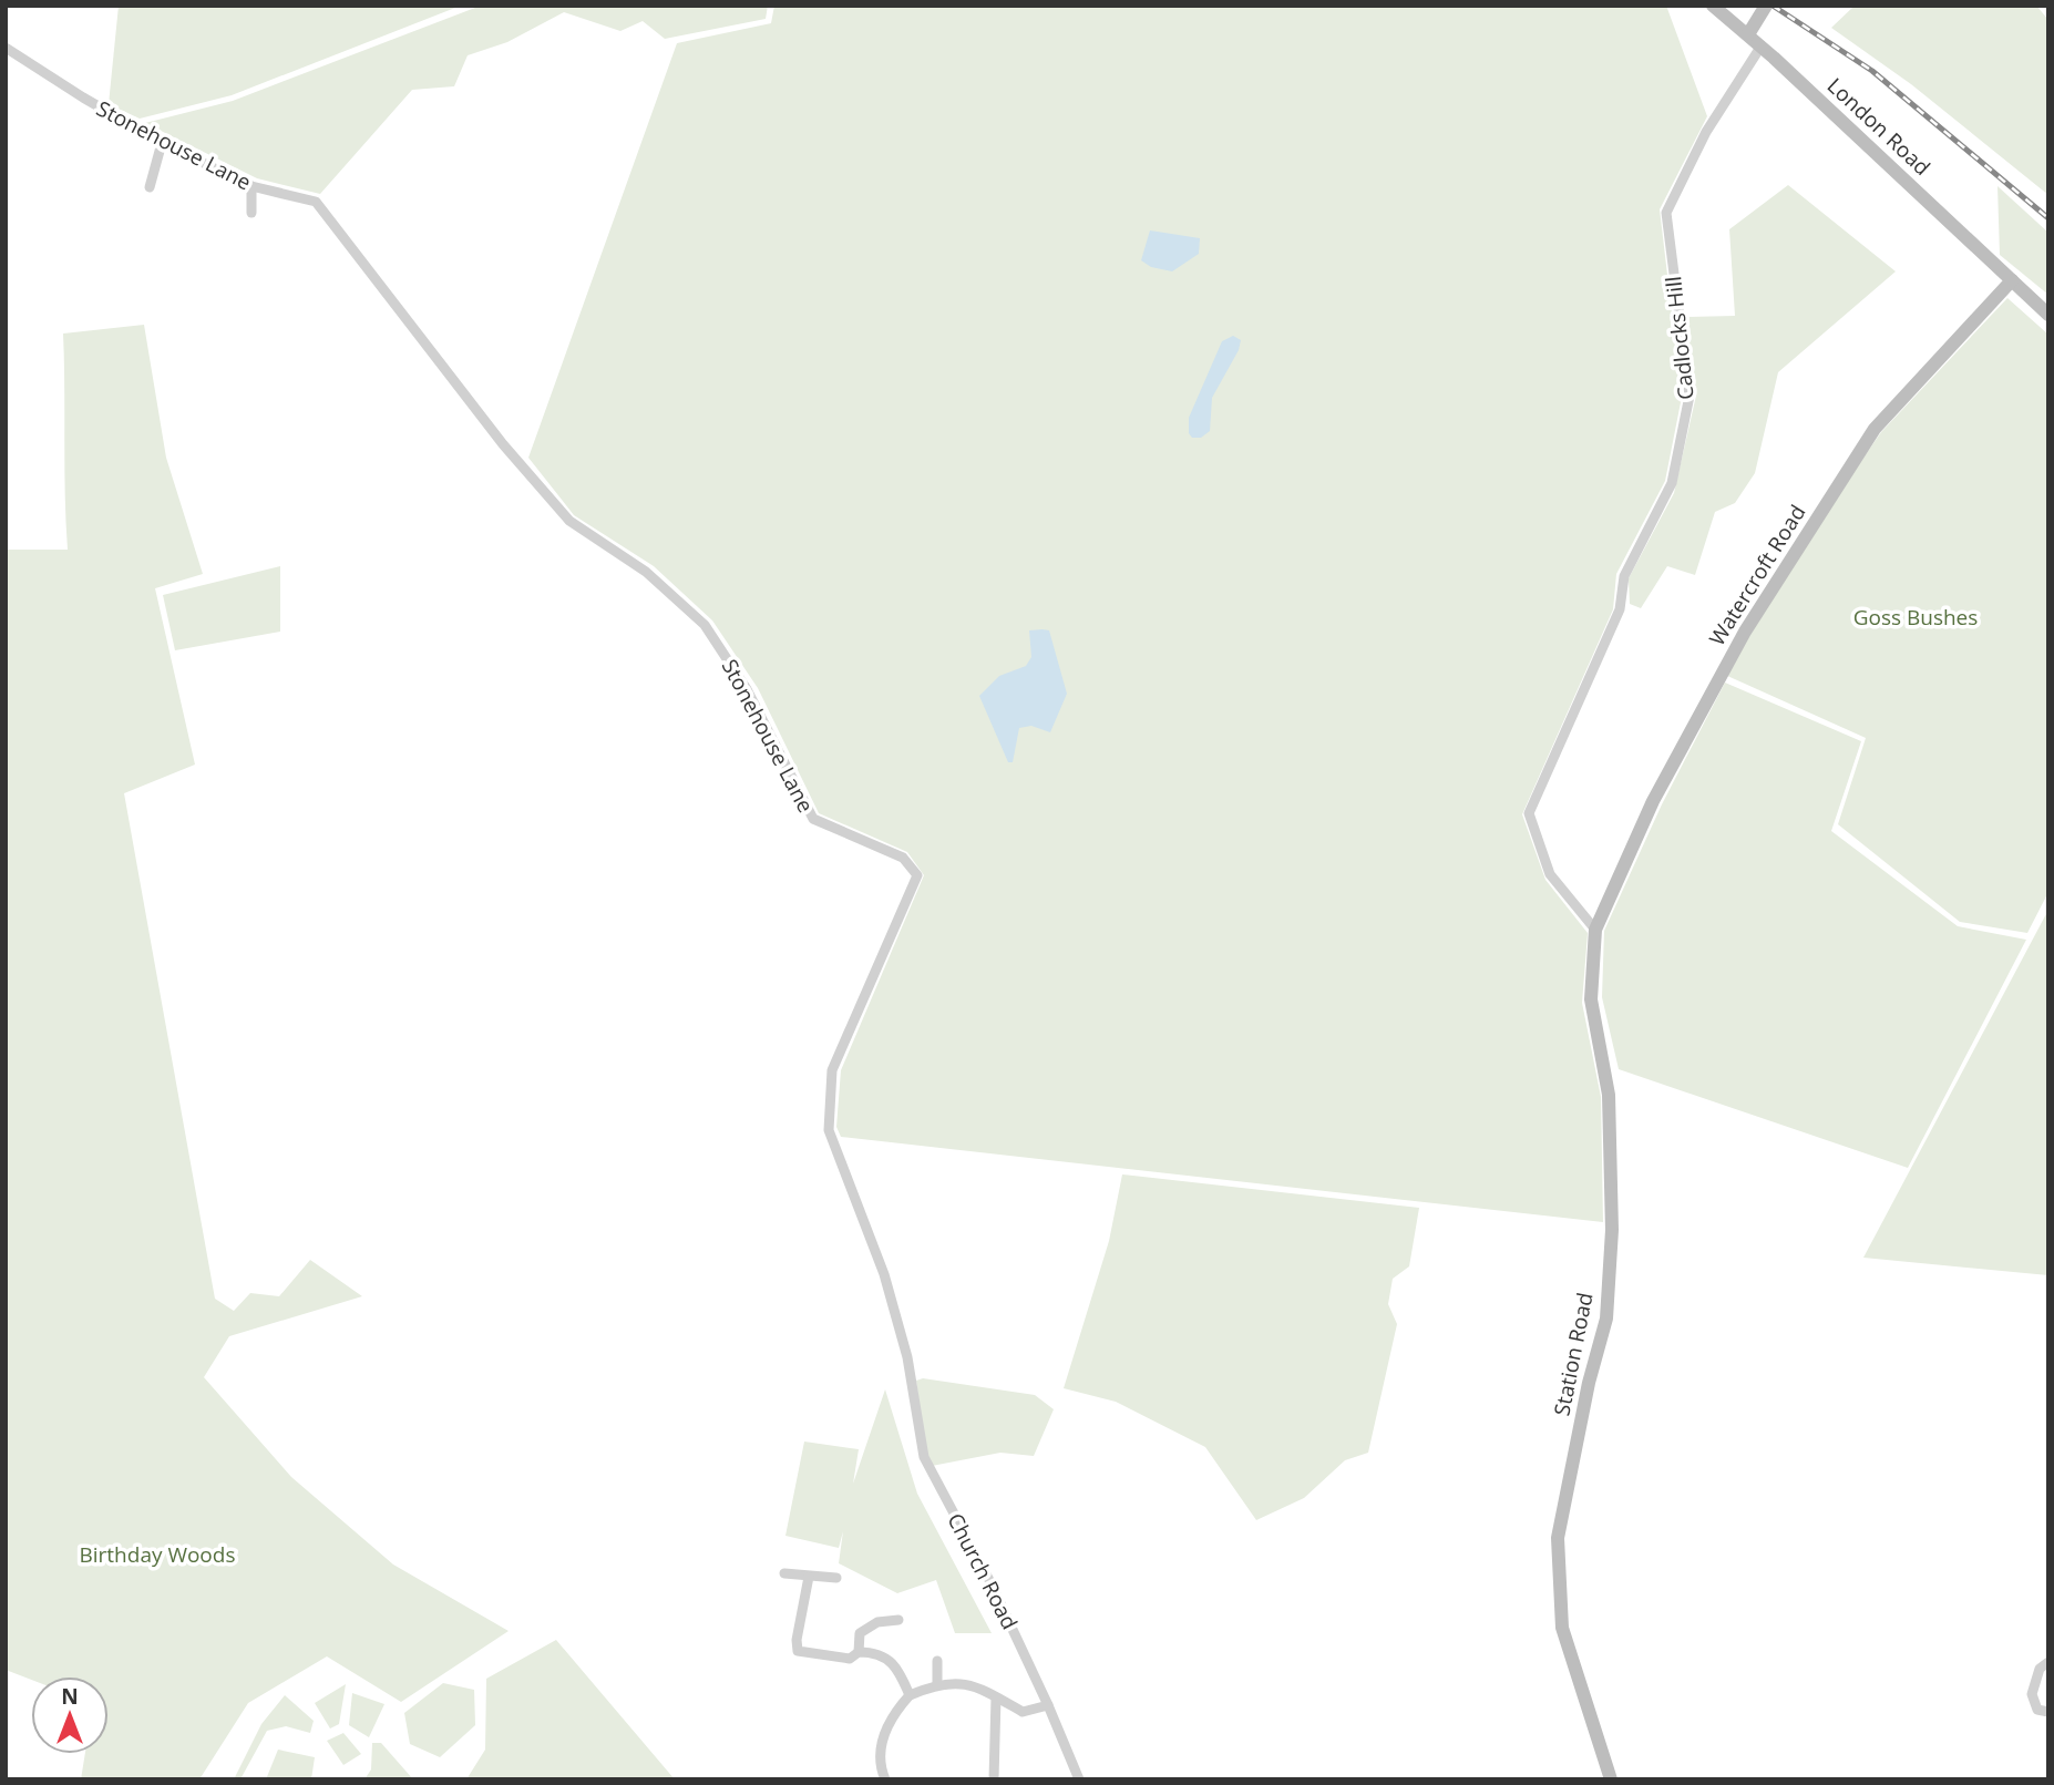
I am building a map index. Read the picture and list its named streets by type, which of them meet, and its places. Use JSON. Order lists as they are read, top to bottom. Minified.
{"streets":{"street":["London Road","Stonehouse Lane","Cadlocks Hill","Watercroft Road","Station Road","Church Road"]},"crossings":[["London Road","Cadlocks Hill"],["London Road","Watercroft Road"],["Stonehouse Lane","Church Road"],["Cadlocks Hill","Watercroft Road"],["Cadlocks Hill","Station Road"],["Watercroft Road","Station Road"]],"parks":["Goss Bushes","Birthday Woods"],"north":"top"}
